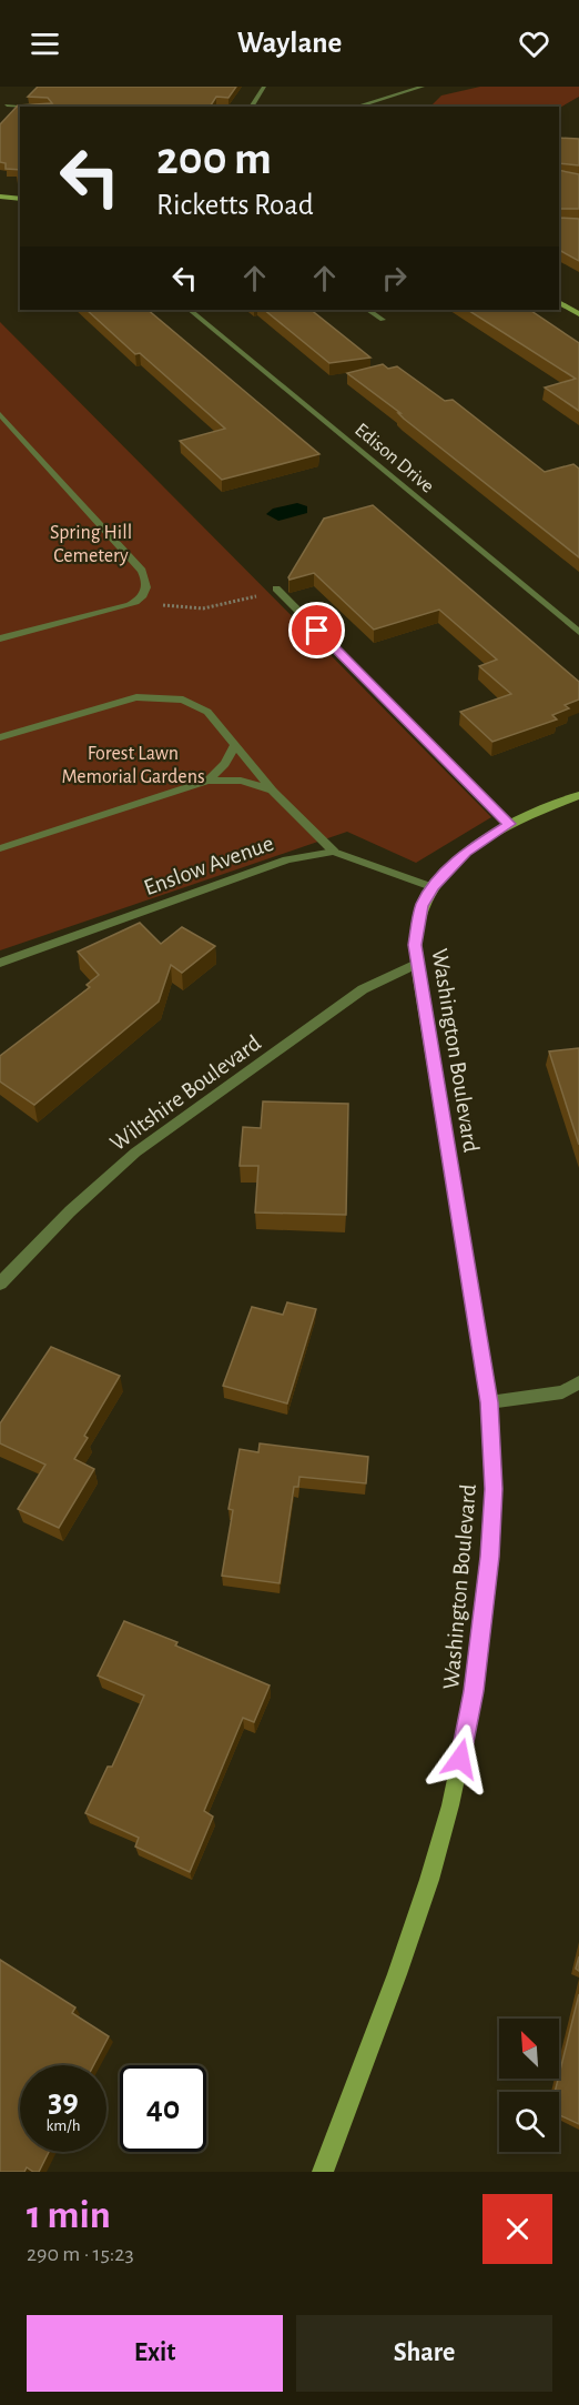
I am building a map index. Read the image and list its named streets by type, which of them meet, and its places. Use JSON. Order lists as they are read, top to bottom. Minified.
{"streets":{"street":["Edison Drive","Enslow Avenue","Washington Boulevard","Wiltshire Boulevard"]},"crossings":[["Enslow Avenue","Washington Boulevard"],["Washington Boulevard","Wiltshire Boulevard"]],"parks":["Spring Hill Cemetery","Forest Lawn Memorial Gardens"],"north":"top left","page":{"header":"Waylane","turn":["200 m","Ricketts Road"],"speed":"39 km/h","limit":"40","heading":["1 min","290 m · 15:23"],"buttons":["Exit","Share"]}}
